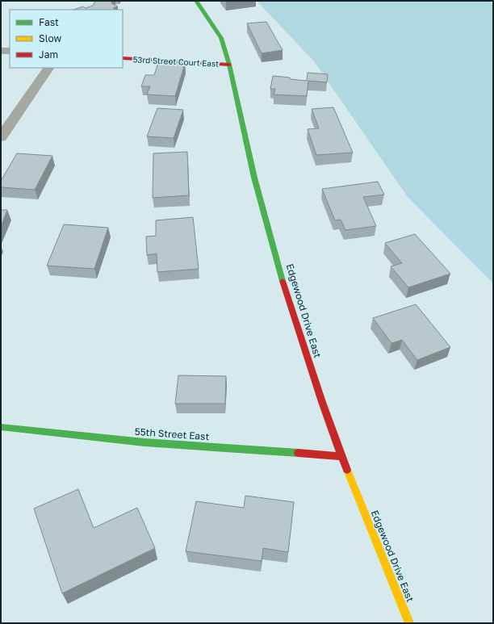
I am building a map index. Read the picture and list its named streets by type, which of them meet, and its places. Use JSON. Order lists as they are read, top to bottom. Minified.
{"streets":{"street":["53rd Street Court East","Edgewood Drive East","55th Street East"]},"crossings":[["53rd Street Court East","Edgewood Drive East"],["Edgewood Drive East","55th Street East"]],"legend":["Fast","Slow","Jam"]}
